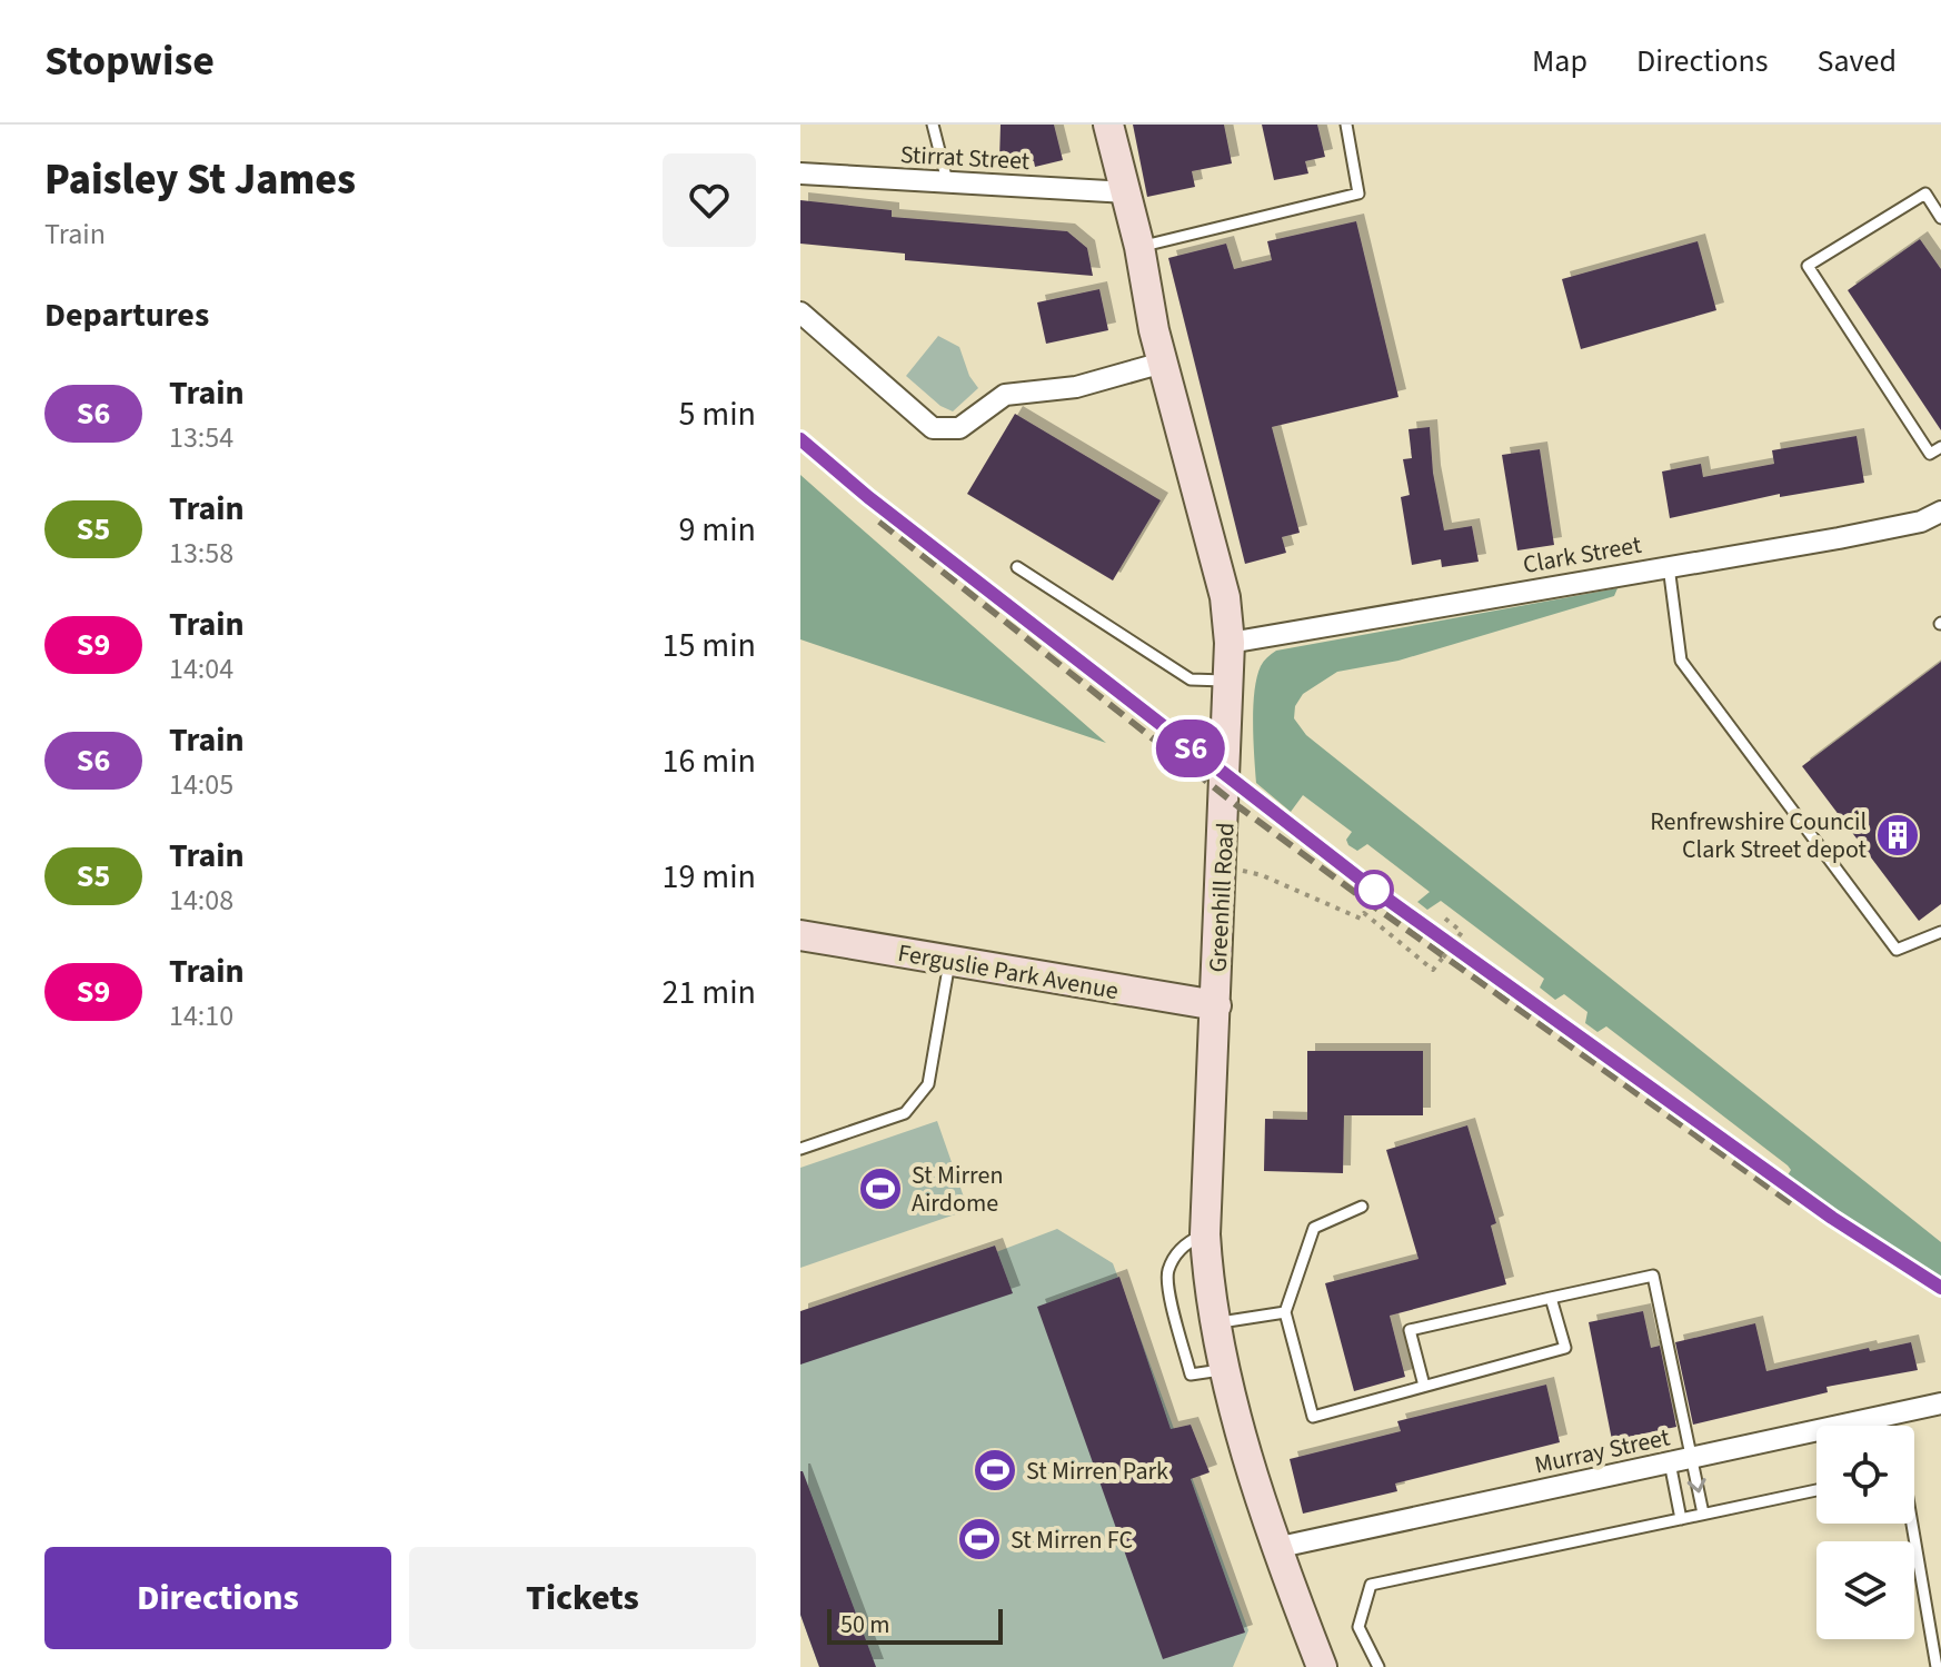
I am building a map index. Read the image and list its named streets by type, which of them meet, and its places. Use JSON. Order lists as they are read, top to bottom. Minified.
{"streets":{"street":["Stirrat Street","Clark Street","Greenhill Road","Ferguslie Park Avenue","Murray Street"]},"crossings":[["Stirrat Street","Greenhill Road"],["Clark Street","Greenhill Road"],["Greenhill Road","Ferguslie Park Avenue"],["Greenhill Road","Murray Street"]],"places":{"building":["Renfrewshire Council Clark Street depot"],"sports":["St Mirren Airdome","St Mirren Park","St Mirren FC"]},"scale_bar":"50 m","page":{"header":"Stopwise","nav":["Map","Directions","Saved"],"heading":[["Paisley St James","Train"],"Departures"],"on_map":"S6","list":[{"mark":"S6","name":"Train","note":"13:54","value":"5 min"},{"mark":"S5","name":"Train","note":"13:58","value":"9 min"},{"mark":"S9","name":"Train","note":"14:04","value":"15 min"},{"mark":"S6","name":"Train","note":"14:05","value":"16 min"},{"mark":"S5","name":"Train","note":"14:08","value":"19 min"},{"mark":"S9","name":"Train","note":"14:10","value":"21 min"}],"buttons":["Directions","Tickets"],"scale":"50 m"}}
